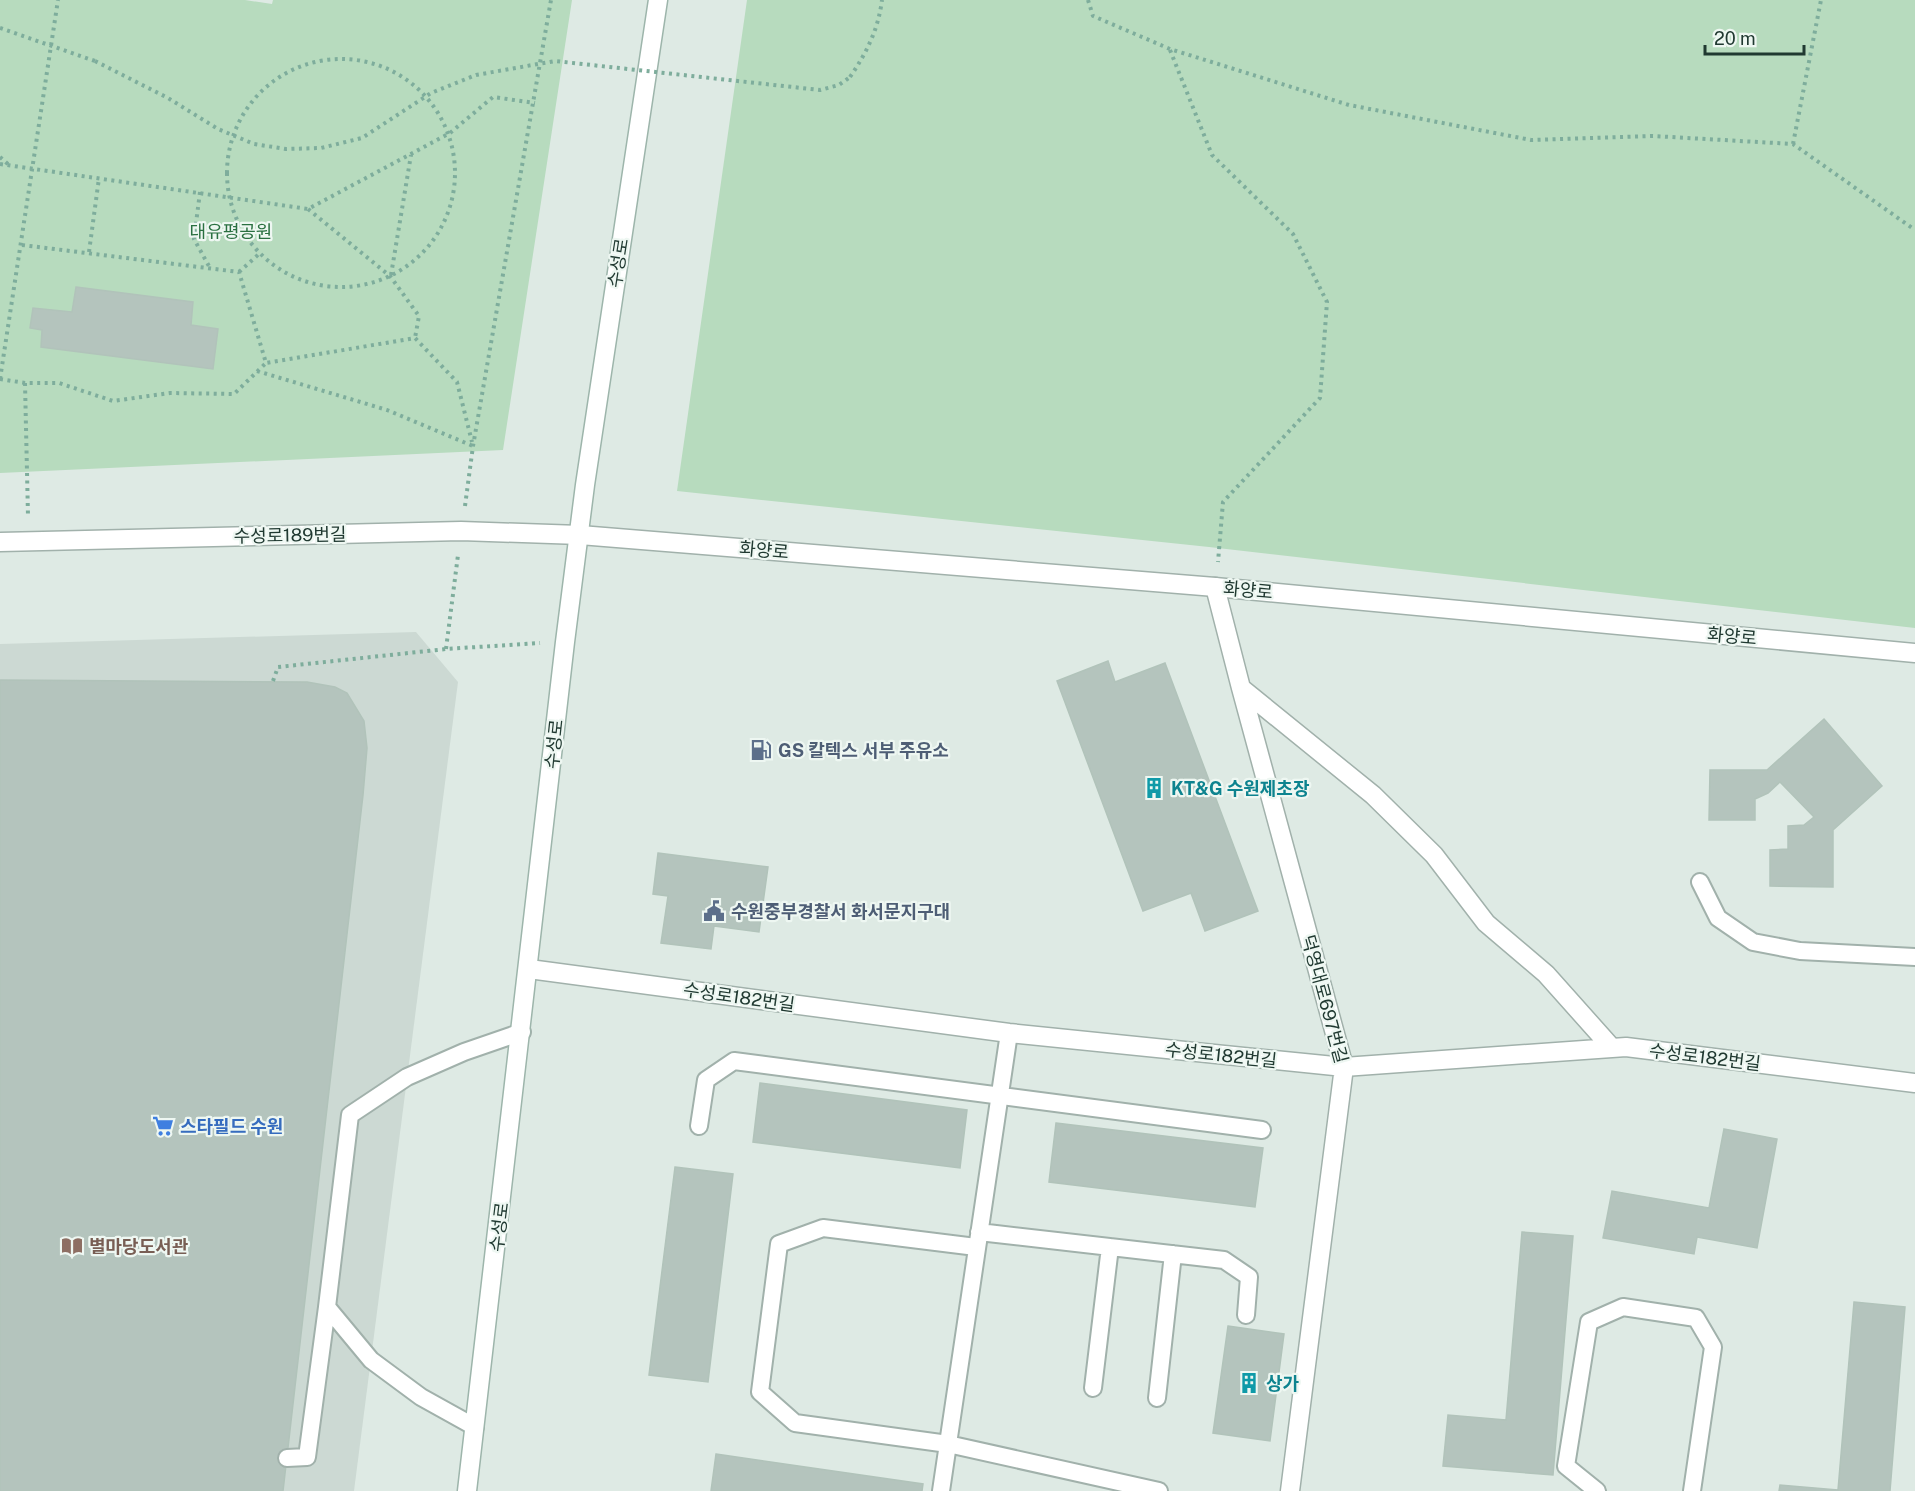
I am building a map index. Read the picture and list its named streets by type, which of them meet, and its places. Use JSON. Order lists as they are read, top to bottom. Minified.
{"streets":{"street":["수성로","수성로189번길","화양로","수성로182번길","덕영대로697번길"]},"crossings":[["수성로","수성로189번길"],["수성로","화양로"],["수성로","수성로182번길"],["수성로189번길","화양로"],["화양로","덕영대로697번길"],["수성로182번길","덕영대로697번길"]],"parks":["대유평공원"],"places":{"fuel station":["GS 칼텍스 서부 주유소"],"building":["KT&G 수원제초장","상가"],"public building":["수원중부경찰서 화서문지구대"],"supermarket":["스타필드 수원"],"library":["별마당도서관"]},"scale_bar":"20 m"}
